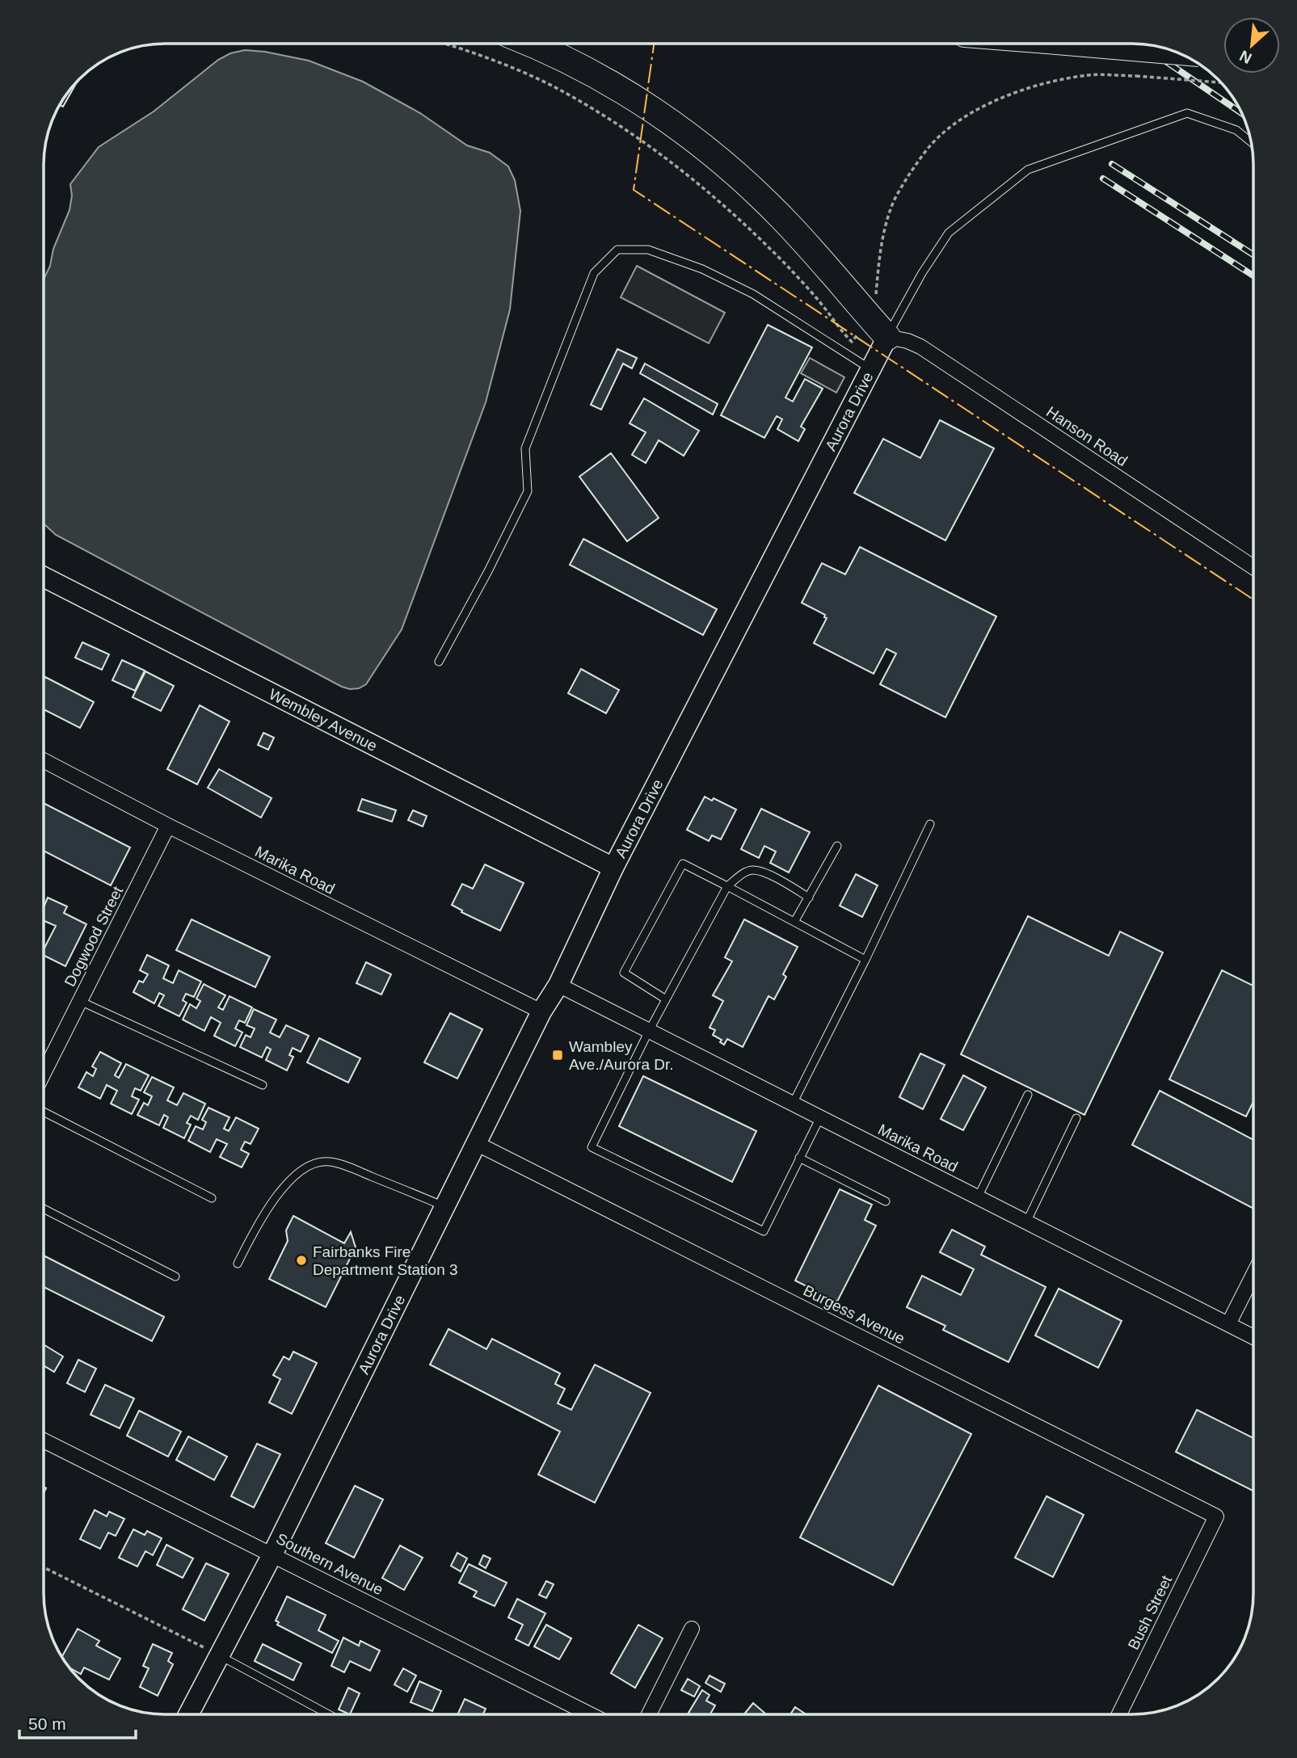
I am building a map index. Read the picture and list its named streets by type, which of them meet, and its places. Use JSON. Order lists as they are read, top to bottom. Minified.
{"streets":{"street":["Aurora Drive","Hanson Road","Wembley Avenue","Marika Road","Dogwood Street","Burgess Avenue","Southern Avenue","Bush Street"]},"crossings":[["Aurora Drive","Hanson Road"],["Aurora Drive","Wembley Avenue"],["Aurora Drive","Marika Road"],["Aurora Drive","Burgess Avenue"],["Aurora Drive","Southern Avenue"],["Marika Road","Dogwood Street"],["Burgess Avenue","Bush Street"]],"places":{"transit":["Wambley Ave./Aurora Dr."],"other":["Fairbanks Fire Department Station 3"]},"scale_bar":"50 m","north":"bottom left"}
